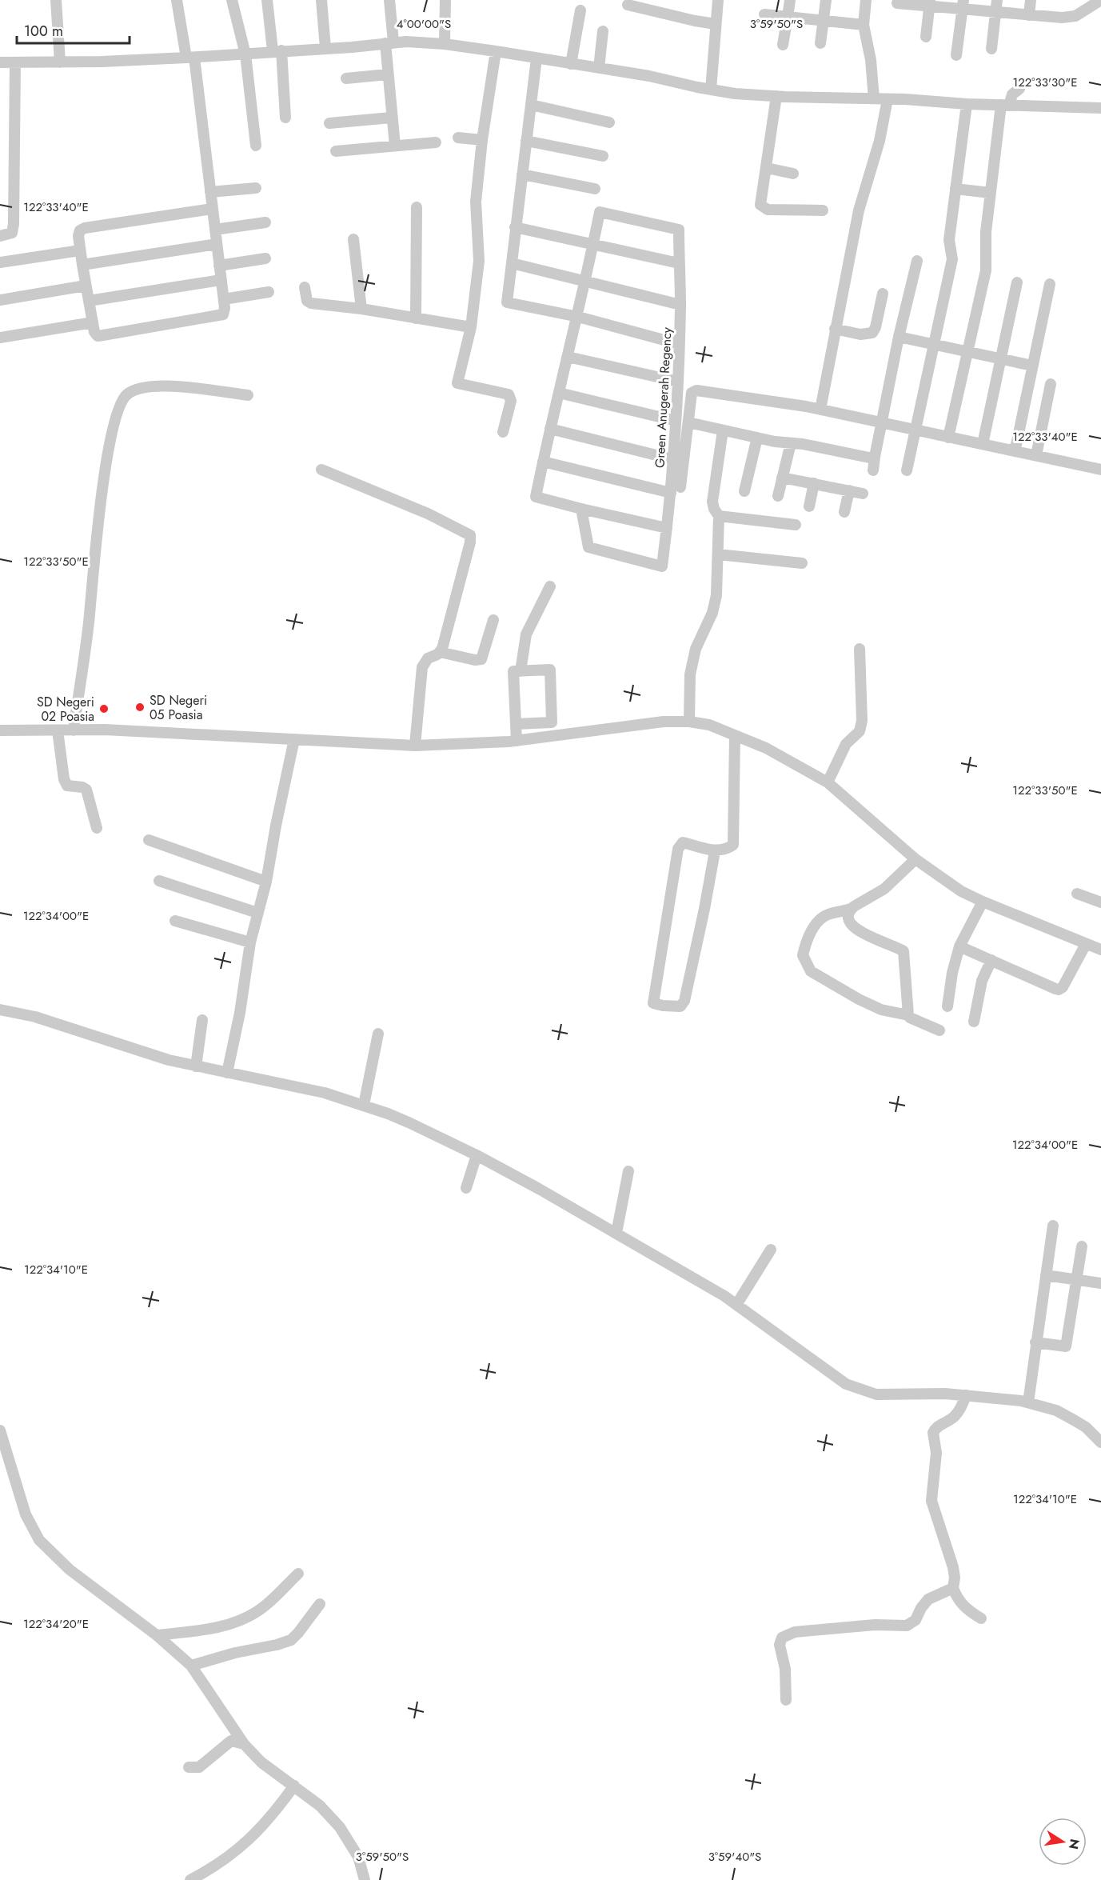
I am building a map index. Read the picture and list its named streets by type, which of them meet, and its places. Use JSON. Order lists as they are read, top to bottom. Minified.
{"streets":{"street":["Green Anugerah Regency"]},"places":["SD Negeri 05 Poasia","SD Negeri 02 Poasia"],"scale_bar":"100 m","north":"right","coordinates":["4°00'00\"S","3°59'50\"S","122°33'30\"E","122°33'40\"E","122°33'50\"E","122°34'00\"E","122°34'10\"E","122°34'20\"E","3°59'40\"S"]}
